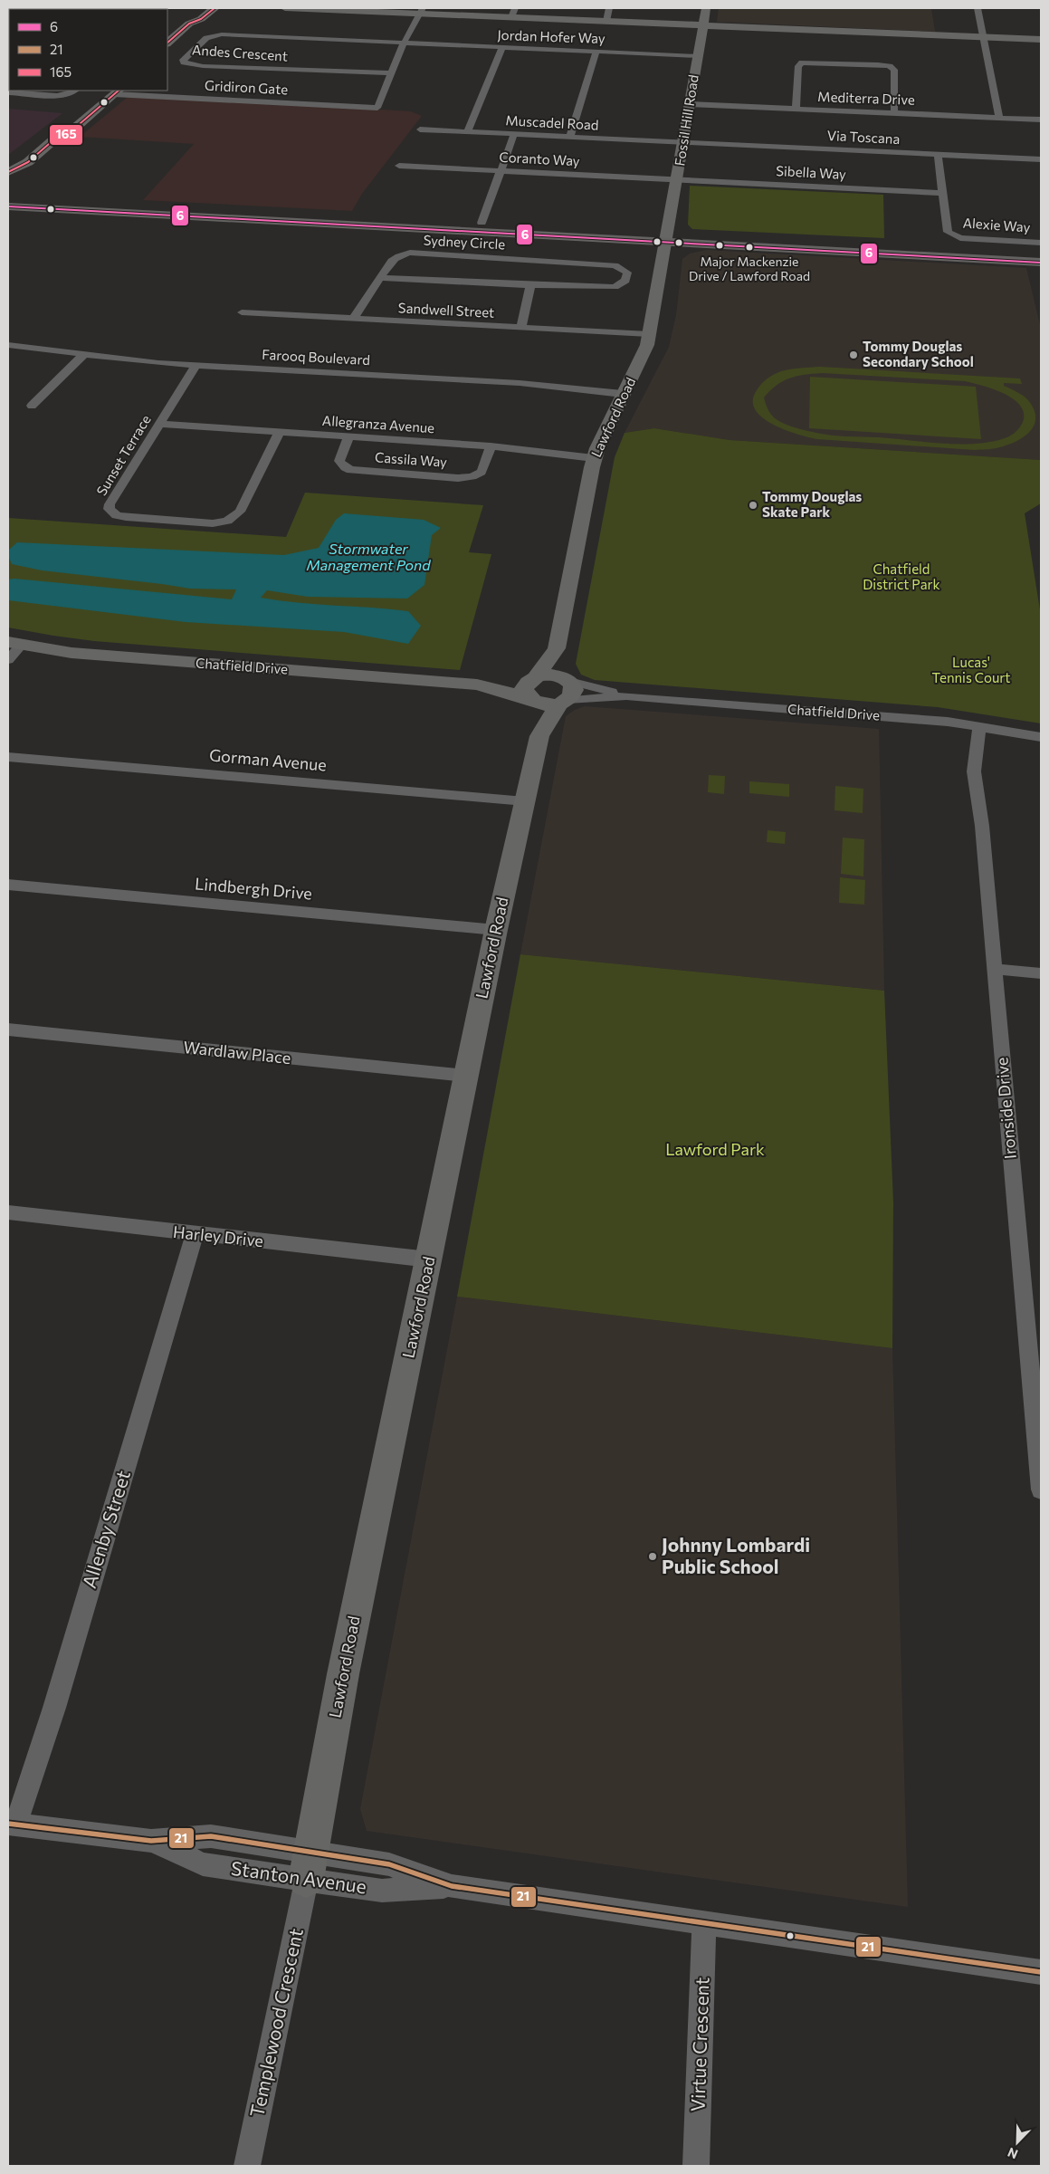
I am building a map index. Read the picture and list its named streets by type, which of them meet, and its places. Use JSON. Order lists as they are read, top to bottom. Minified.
{"streets":{"street":["Jordan Hofer Way","Andes Crescent","Gridiron Gate","Mediterra Drive","Fossil Hill Road","Muscadel Road","Via Toscana","Coranto Way","Sibella Way","Alexie Way","Sydney Circle","Sandwell Street","Farooq Boulevard","Lawford Road","Allegranza Avenue","Sunset Terrace","Cassila Way","Chatfield Drive","Gorman Avenue","Lindbergh Drive","Wardlaw Place","Ironside Drive","Harley Drive","Allenby Street","Stanton Avenue","Templewood Crescent","Virtue Crescent"]},"crossings":[["Jordan Hofer Way","Andes Crescent"],["Jordan Hofer Way","Fossil Hill Road"],["Andes Crescent","Gridiron Gate"],["Mediterra Drive","Fossil Hill Road"],["Fossil Hill Road","Muscadel Road"],["Fossil Hill Road","Via Toscana"],["Fossil Hill Road","Coranto Way"],["Fossil Hill Road","Sibella Way"],["Fossil Hill Road","Lawford Road"],["Muscadel Road","Via Toscana"],["Via Toscana","Alexie Way"],["Coranto Way","Sibella Way"],["Sibella Way","Alexie Way"],["Sandwell Street","Lawford Road"],["Farooq Boulevard","Lawford Road"],["Farooq Boulevard","Sunset Terrace"],["Lawford Road","Allegranza Avenue"],["Lawford Road","Chatfield Drive"],["Lawford Road","Gorman Avenue"],["Lawford Road","Lindbergh Drive"],["Lawford Road","Wardlaw Place"],["Lawford Road","Harley Drive"],["Lawford Road","Stanton Avenue"],["Lawford Road","Templewood Crescent"],["Allegranza Avenue","Sunset Terrace"],["Allegranza Avenue","Cassila Way"],["Chatfield Drive","Ironside Drive"],["Harley Drive","Allenby Street"],["Allenby Street","Stanton Avenue"],["Stanton Avenue","Templewood Crescent"],["Stanton Avenue","Virtue Crescent"]],"water":["Stormwater Management Pond"],"parks":["Chatfield District Park","Lucas' Tennis Court","Lawford Park"],"places":["Major Mackenzie Drive / Lawford Road","Tommy Douglas Secondary School","Tommy Douglas Skate Park","Johnny Lombardi Public School"],"lines":["transit line 165","transit line 6","transit line 21"],"legend":["6","21","165"],"north":"bottom left"}
